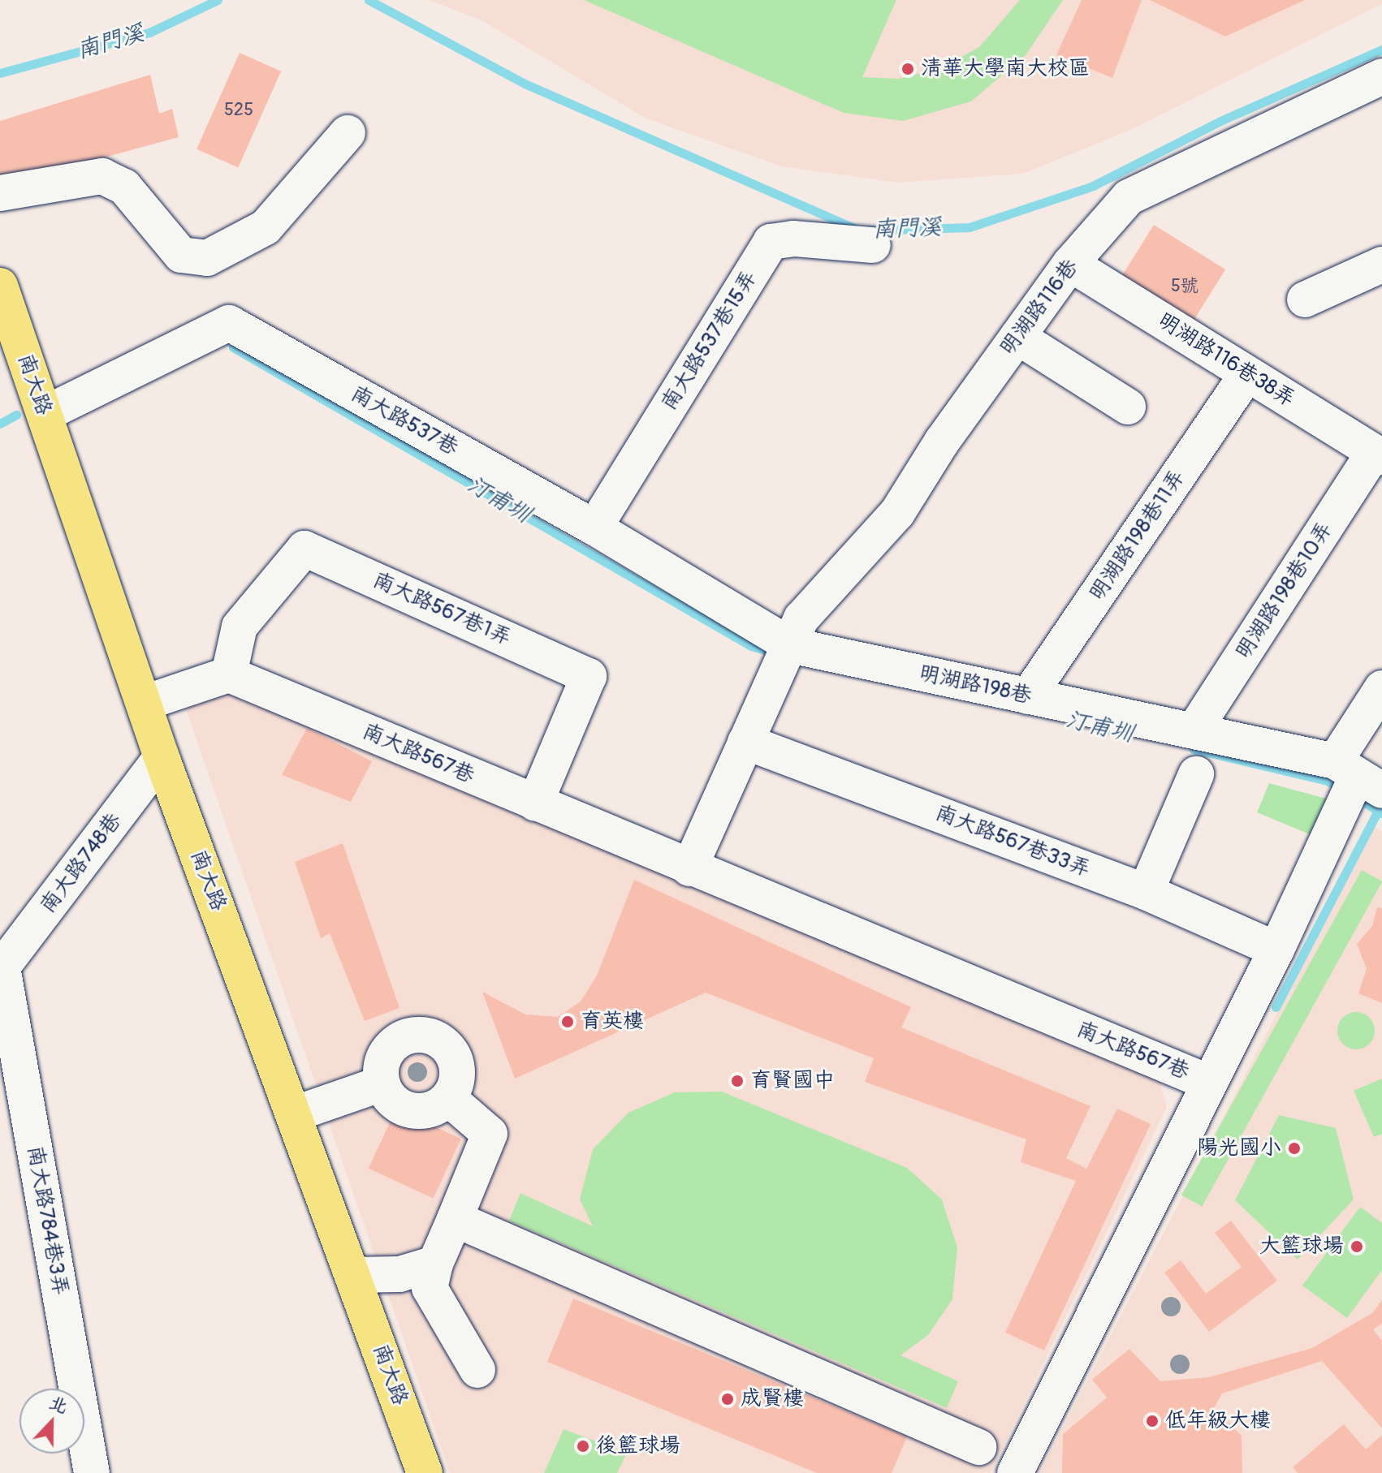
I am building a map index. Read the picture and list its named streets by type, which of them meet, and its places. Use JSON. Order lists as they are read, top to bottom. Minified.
{"streets":{"main road":["南大路"],"lane":["明湖路116巷","南大路537巷15弄","明湖路116巷38弄","南大路537巷","明湖路198巷11弄","明湖路198巷10弄","南大路567巷1弄","明湖路198巷","南大路567巷","南大路567巷33弄","南大路748巷","南大路784巷3弄"]},"crossings":[["明湖路116巷","明湖路116巷38弄"],["明湖路116巷","南大路537巷"],["明湖路116巷","明湖路198巷"],["南大路537巷15弄","南大路537巷"],["明湖路116巷38弄","明湖路198巷11弄"],["明湖路116巷38弄","明湖路198巷10弄"],["南大路","南大路537巷"],["南大路","南大路748巷"],["南大路537巷","明湖路198巷"],["明湖路198巷11弄","明湖路198巷"],["明湖路198巷10弄","明湖路198巷"],["南大路567巷1弄","南大路567巷"],["南大路748巷","南大路784巷3弄"]],"water":["南門溪","汀甫圳"],"places":["清華大學南大校區","育英樓","育賢國中","陽光國小","大籃球場","成賢樓","低年級大樓","後籃球場"],"house_numbers":["525","5號"],"north":"top"}
